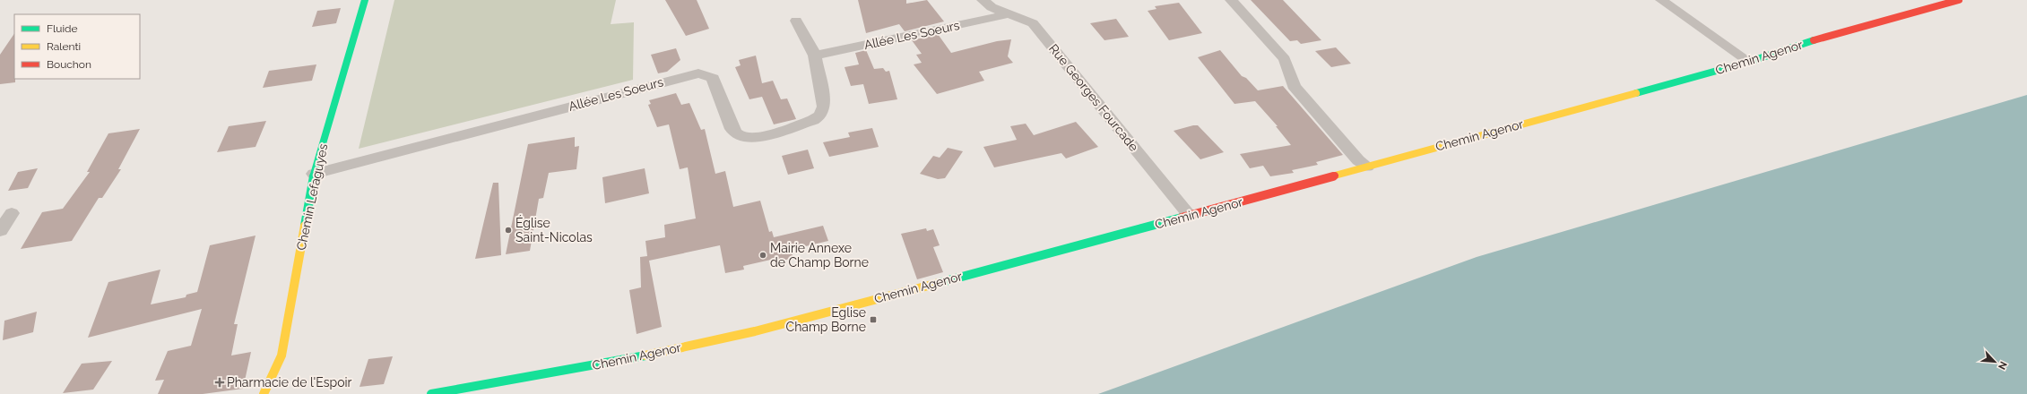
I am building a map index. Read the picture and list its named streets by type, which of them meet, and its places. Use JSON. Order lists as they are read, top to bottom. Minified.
{"streets":{"main road":["Chemin Agenor","Chemin Lefaguyes"],"street":["Allée Les Soeurs","Rue Georges Fourcade"]},"crossings":[["Allée Les Soeurs","Rue Georges Fourcade"],["Allée Les Soeurs","Chemin Lefaguyes"],["Chemin Agenor","Rue Georges Fourcade"]],"places":{"other":["Église Saint-Nicolas","Mairie Annexe de Champ Borne"],"transit":["Eglise Champ Borne"],"health":["Pharmacie de l'Espoir"]},"legend":["Fluide","Ralenti","Bouchon"],"north":"bottom right"}
